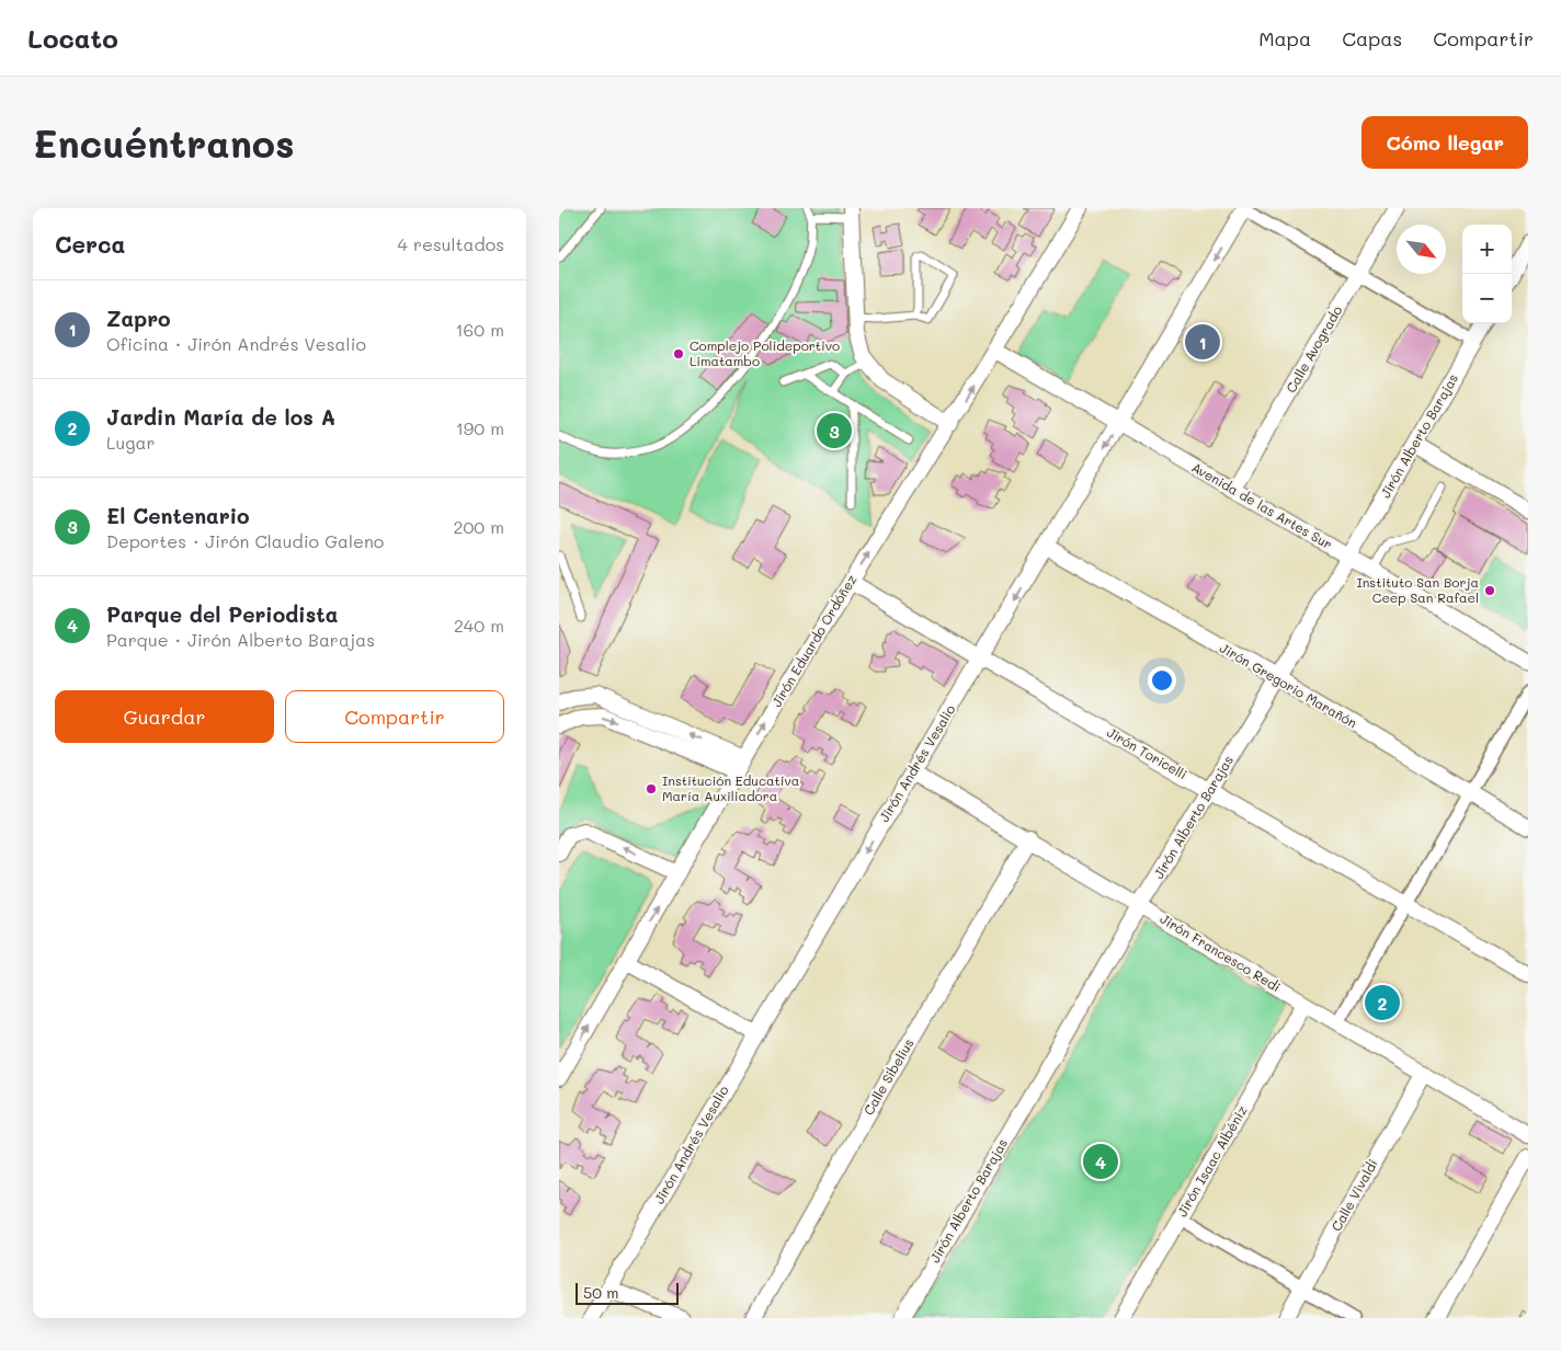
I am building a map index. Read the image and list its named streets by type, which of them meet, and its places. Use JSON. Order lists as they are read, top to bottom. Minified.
{"streets":{"street":["Calle Avogrado","Jirón Alberto Barajas","Avenida de las Artes Sur","Jirón Eduardo Ordóñez","Jirón Gregorio Marañón","Jirón Toricelli","Jirón Andrés Vesalio","Jirón Francesco Redi","Calle Sibelius","Jirón Isaac Albéniz","Calle Vivaldi"]},"crossings":[["Calle Avogrado","Avenida de las Artes Sur"],["Jirón Alberto Barajas","Avenida de las Artes Sur"],["Jirón Alberto Barajas","Jirón Gregorio Marañón"],["Jirón Alberto Barajas","Jirón Toricelli"],["Jirón Alberto Barajas","Jirón Francesco Redi"],["Avenida de las Artes Sur","Jirón Eduardo Ordóñez"],["Avenida de las Artes Sur","Jirón Andrés Vesalio"],["Jirón Eduardo Ordóñez","Jirón Toricelli"],["Jirón Gregorio Marañón","Jirón Andrés Vesalio"],["Jirón Toricelli","Jirón Andrés Vesalio"],["Jirón Andrés Vesalio","Jirón Francesco Redi"],["Jirón Francesco Redi","Calle Sibelius"],["Jirón Francesco Redi","Jirón Isaac Albéniz"],["Jirón Francesco Redi","Calle Vivaldi"]],"one_way":["Jirón Eduardo Ordóñez","Jirón Andrés Vesalio"],"places":["Complejo Polideportivo Limatambo","Instituto San Borja Ceep San Rafael","Institución Educativa María Auxiliadora"],"scale_bar":"50 m","north":"bottom right","page":{"header":"Locato","nav":["Mapa","Capas","Compartir"],"buttons":["Cómo llegar",["Guardar","Compartir"]],"title":"Encuéntranos","heading":["Cerca","4 resultados"],"map_buttons":["+","−"],"list":[{"mark":"1","name":"Zapro","note":"Oficina · Jirón Andrés Vesalio","value":"160 m"},{"mark":"2","name":"Jardin María de los A","note":"Lugar","value":"190 m"},{"mark":"3","name":"El Centenario","note":"Deportes · Jirón Claudio Galeno","value":"200 m"},{"mark":"4","name":"Parque del Periodista","note":"Parque · Jirón Alberto Barajas","value":"240 m"}],"pins":["1","3","2","4"],"scale":"50 m"}}
